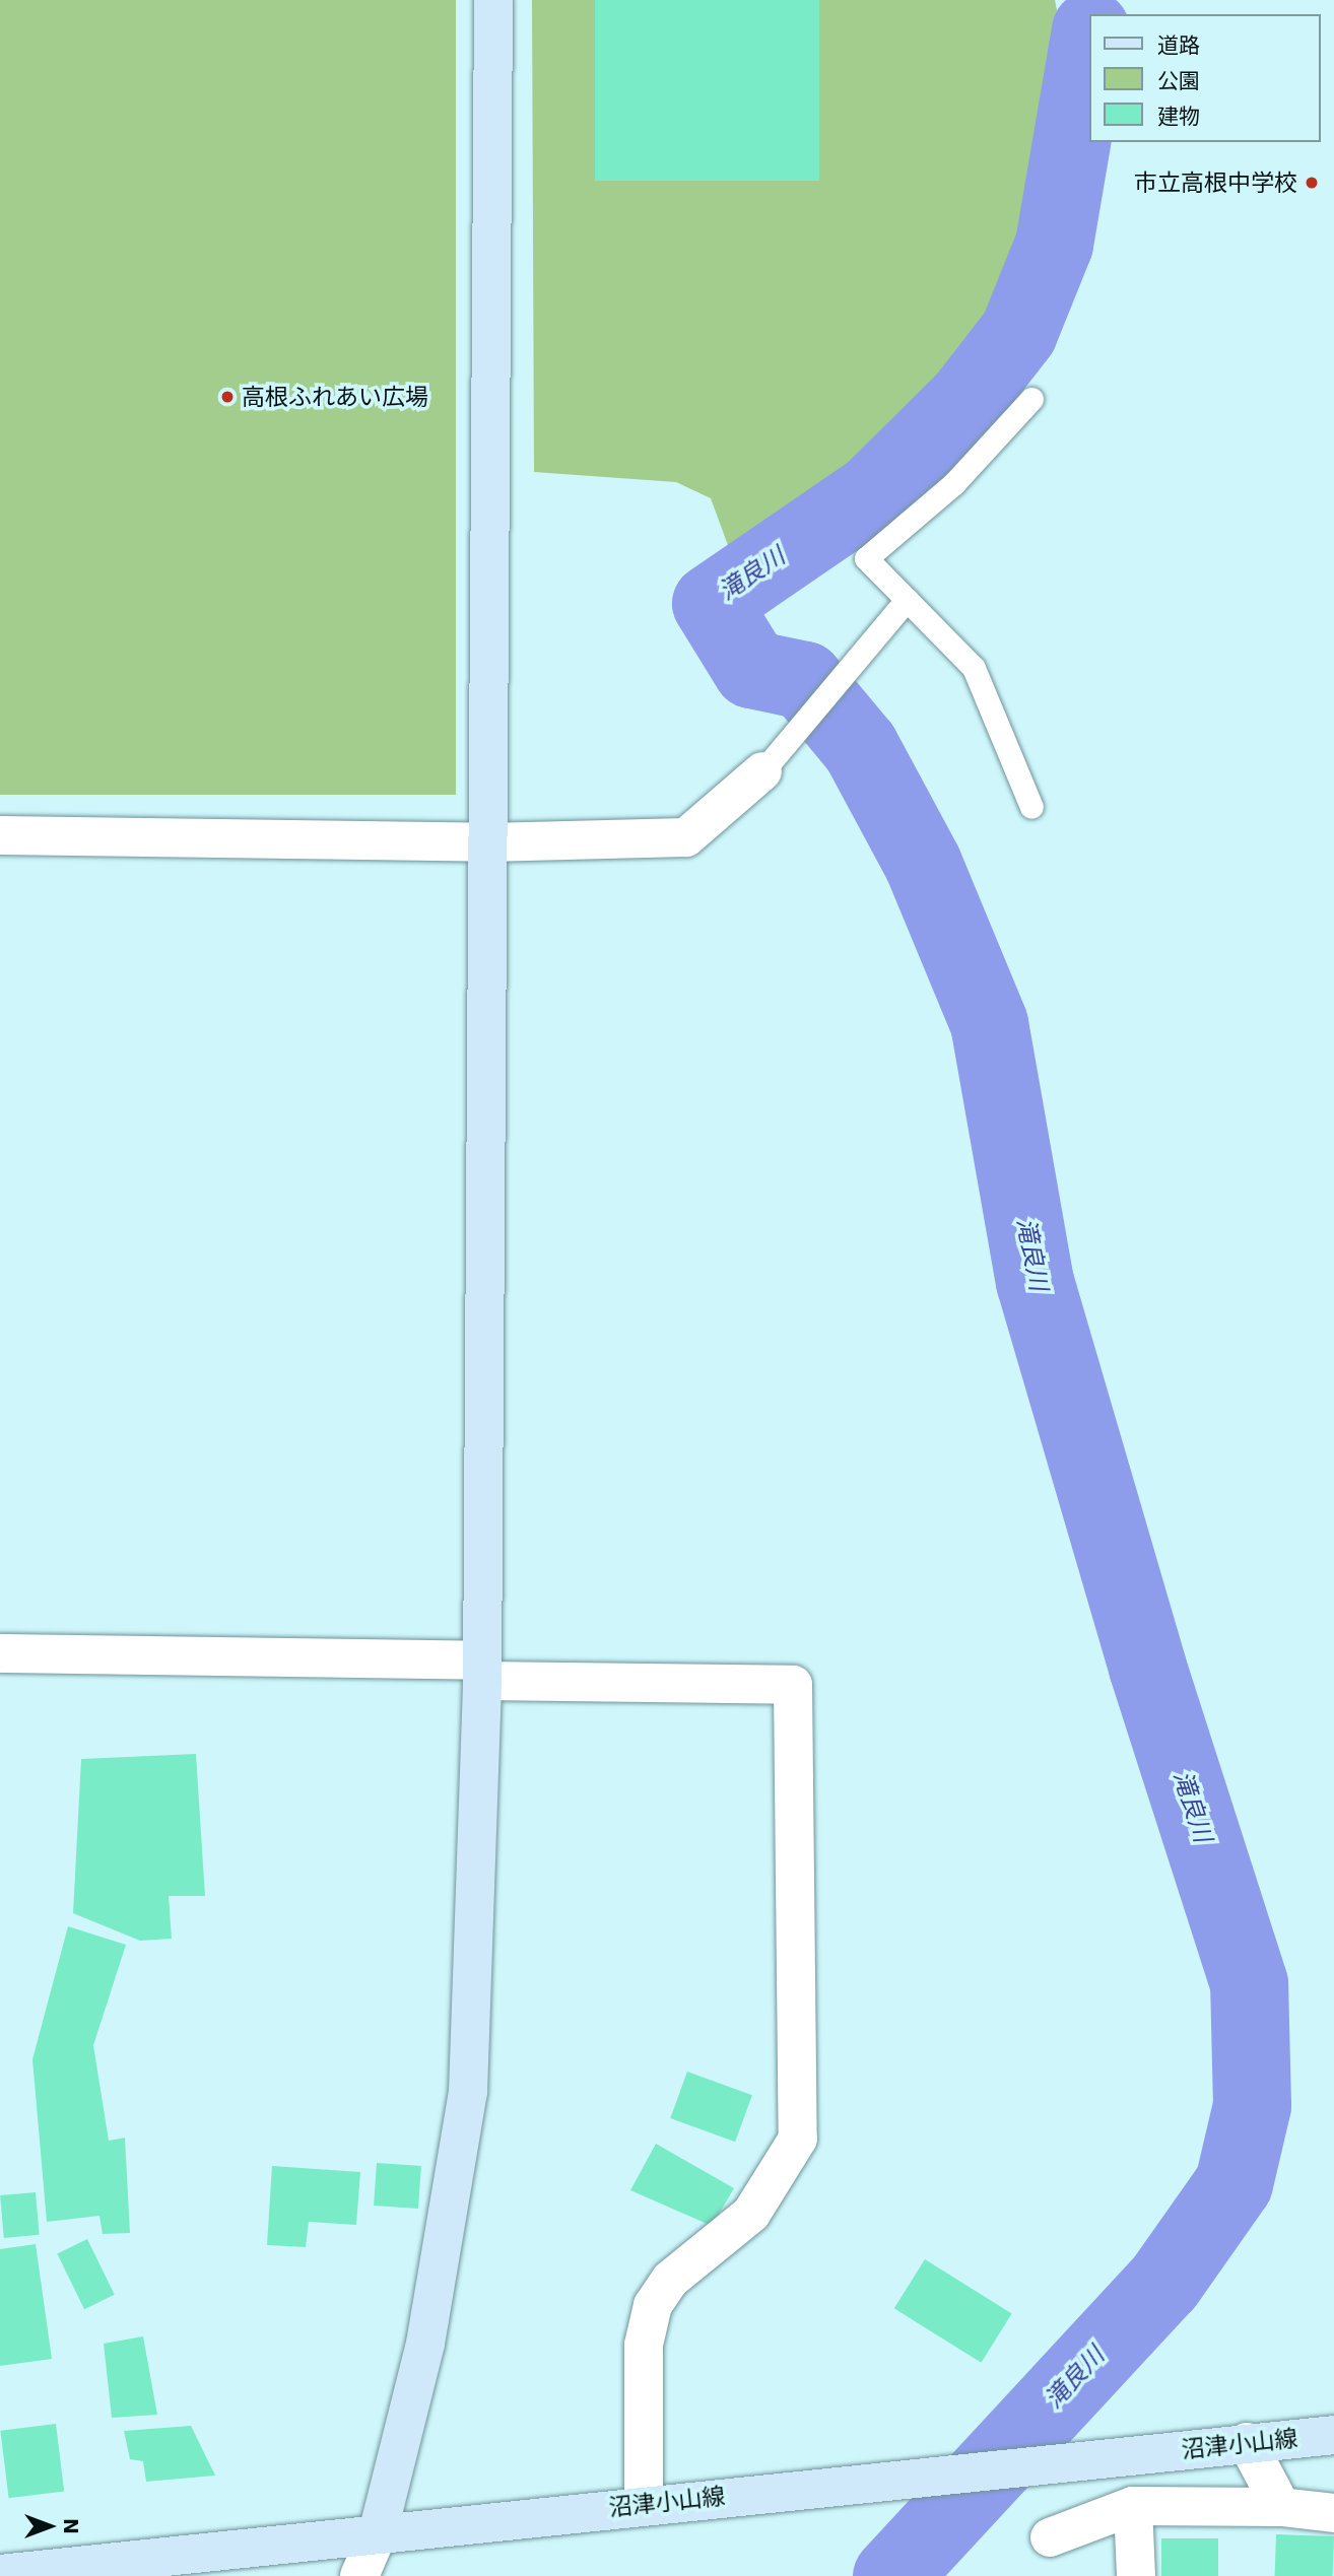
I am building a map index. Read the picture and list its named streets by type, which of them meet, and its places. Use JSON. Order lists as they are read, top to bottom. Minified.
{"streets":{"street":["沼津小山線"]},"water":["滝良川"],"places":["市立高根中学校","高根ふれあい広場"],"legend":["道路","公園","建物"],"north":"right"}
